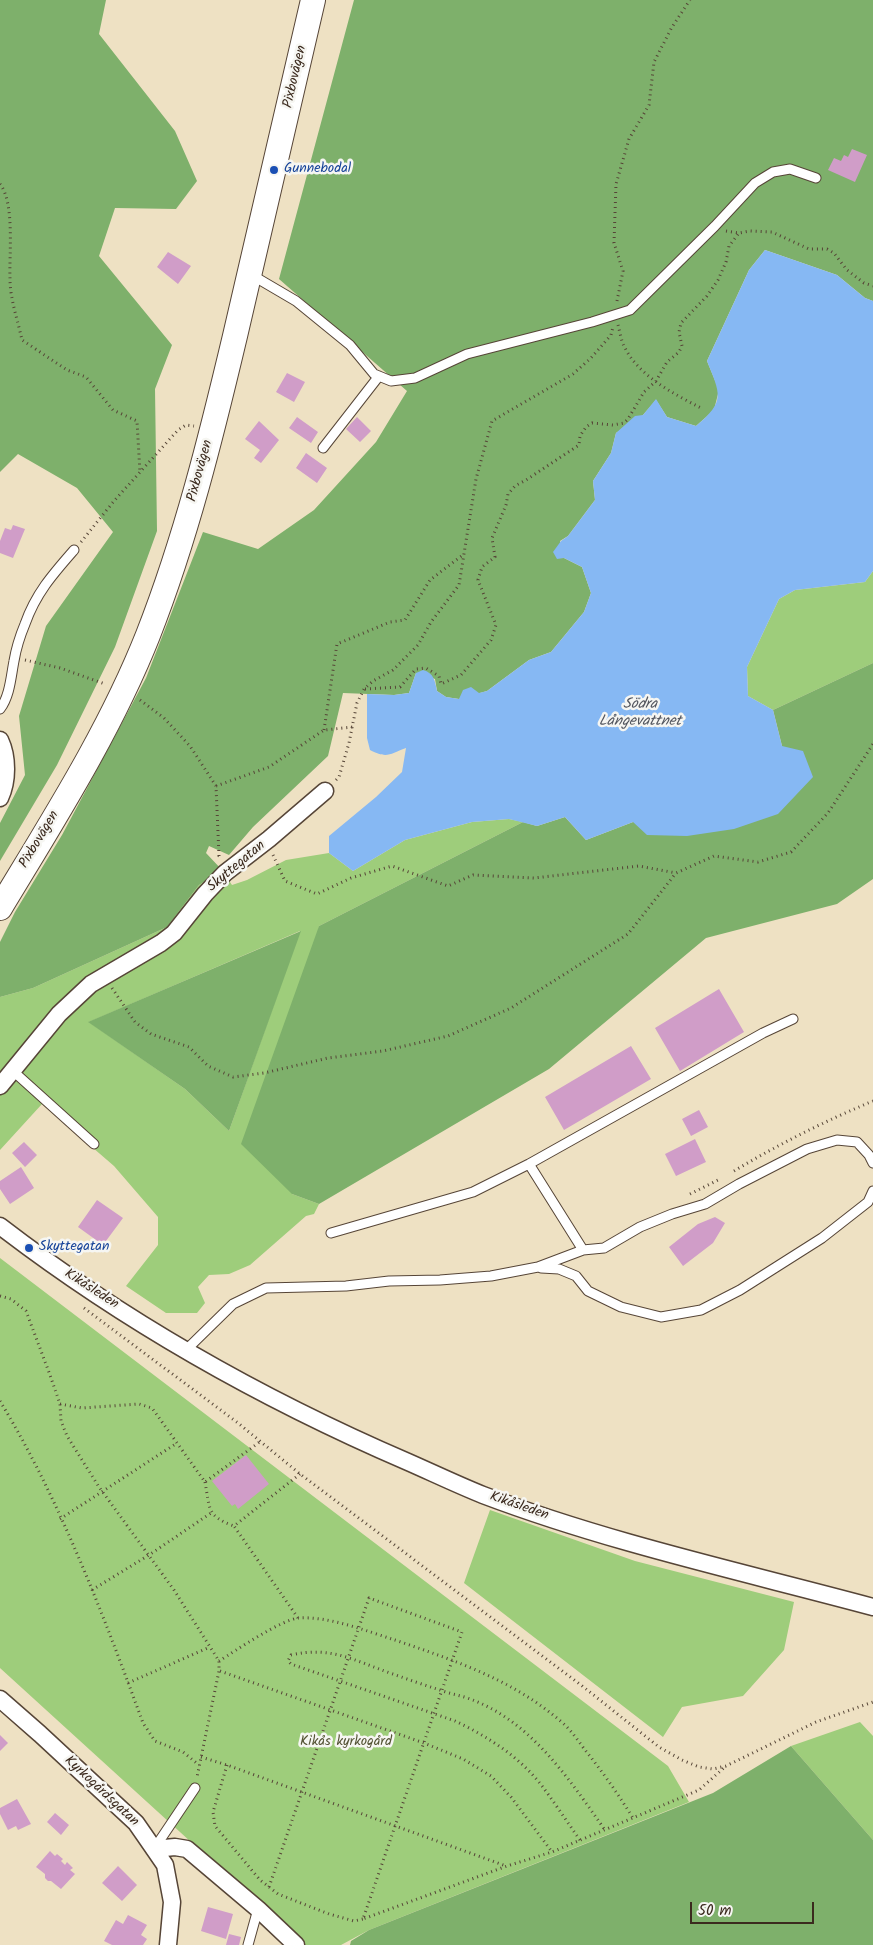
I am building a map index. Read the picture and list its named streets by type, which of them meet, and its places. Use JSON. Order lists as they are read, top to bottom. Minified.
{"streets":{"street":["Pixbovägen","Skyttegatan","Kikåsleden","Kyrkogårdsgatan"]},"water":["Södra Långevattnet"],"parks":["Kikås kyrkogård"],"places":["Gunnebodal","Skyttegatan"],"scale_bar":"50 m"}
